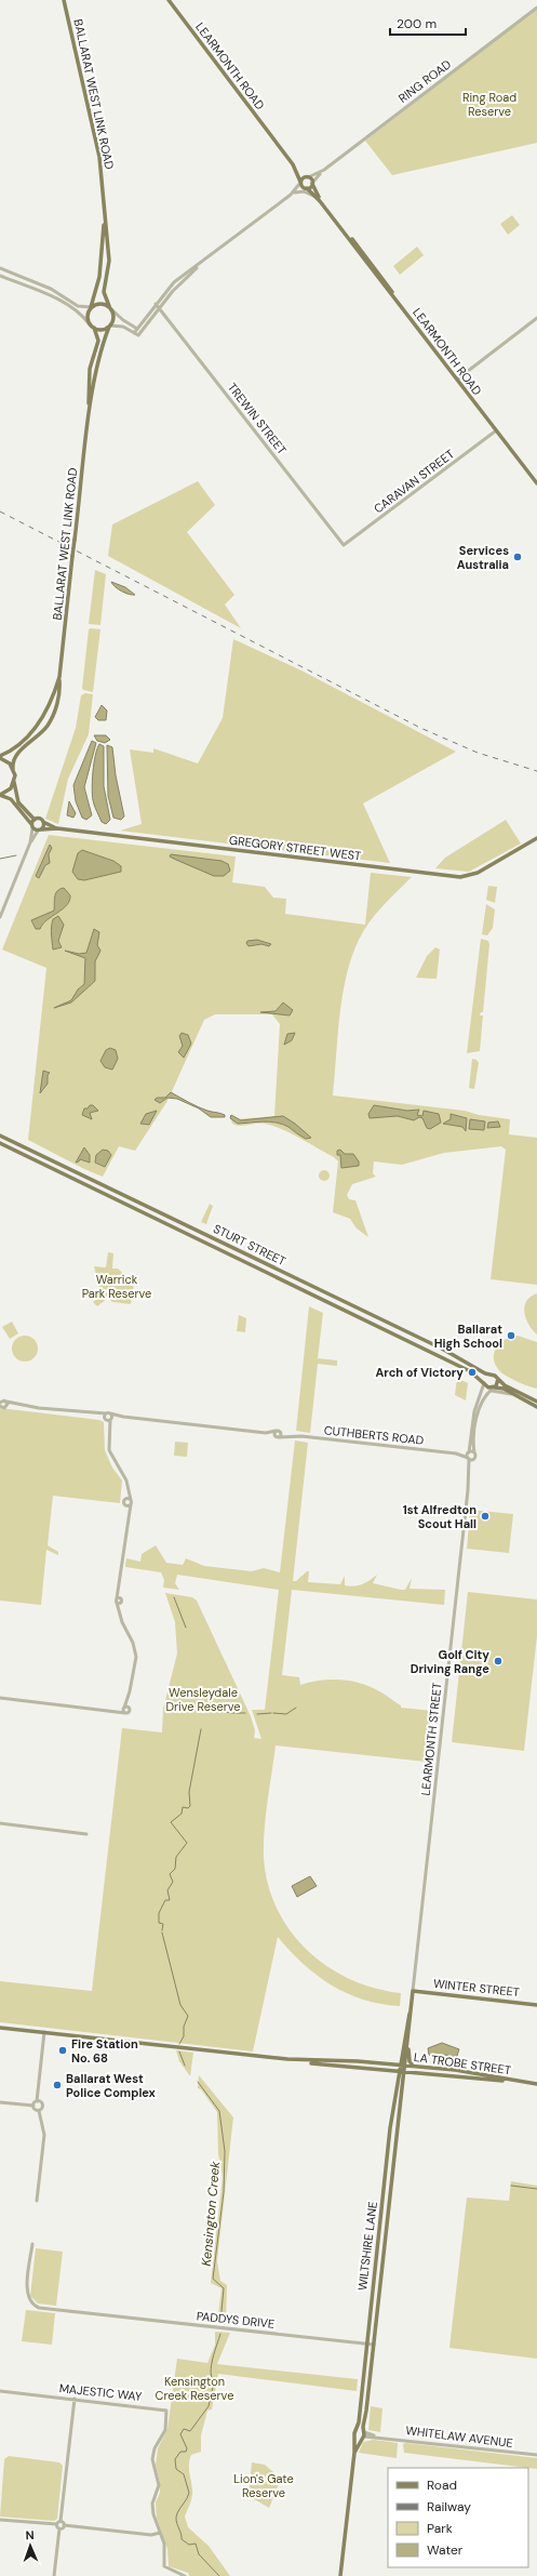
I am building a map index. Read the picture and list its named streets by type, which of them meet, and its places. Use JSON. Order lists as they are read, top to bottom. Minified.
{"streets":{"main road":["LEARMONTH ROAD","BALLARAT WEST LINK ROAD","GREGORY STREET WEST","STURT STREET","LEARMONTH STREET","WINTER STREET","LA TROBE STREET","WILTSHIRE LANE"],"street":["RING ROAD","TREWIN STREET","CARAVAN STREET","CUTHBERTS ROAD","PADDYS DRIVE","MAJESTIC WAY","WHITELAW AVENUE"]},"crossings":[["LEARMONTH ROAD","RING ROAD"],["LEARMONTH ROAD","CARAVAN STREET"],["TREWIN STREET","CARAVAN STREET"],["STURT STREET","LEARMONTH STREET"],["CUTHBERTS ROAD","LEARMONTH STREET"],["LEARMONTH STREET","WINTER STREET"],["LEARMONTH STREET","LA TROBE STREET"],["LEARMONTH STREET","WILTSHIRE LANE"],["LA TROBE STREET","WILTSHIRE LANE"],["WILTSHIRE LANE","PADDYS DRIVE"],["WILTSHIRE LANE","WHITELAW AVENUE"]],"water":["Kensington Creek"],"parks":["Ring Road Reserve","Warrick Park Reserve","Wensleydale Drive Reserve","Kensington Creek Reserve","Lion's Gate Reserve"],"places":["Services Australia","Ballarat High School","Arch of Victory","1st Alfredton Scout Hall","Golf City Driving Range","Fire Station No. 68","Ballarat West Police Complex"],"legend":["Road","Railway","Park","Water"],"scale_bar":"200 m","north":"top"}
